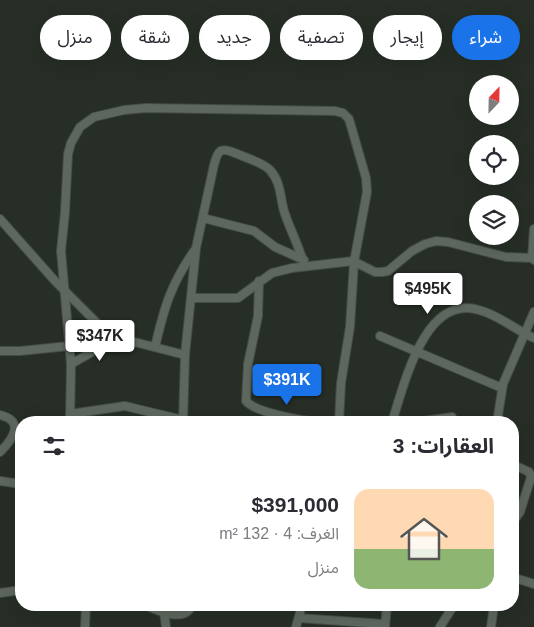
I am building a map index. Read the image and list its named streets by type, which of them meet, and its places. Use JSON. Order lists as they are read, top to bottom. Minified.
{"north":"top","page":{"chip":["شراء","إيجار","تصفية","جديد","شقة","منزل"],"price":["$495K","$347K","$391K"],"heading":"العقارات: 3","list":[{"name":"$391,000","note":"الغرف: 4 · 132 m² · منزل"}]}}
